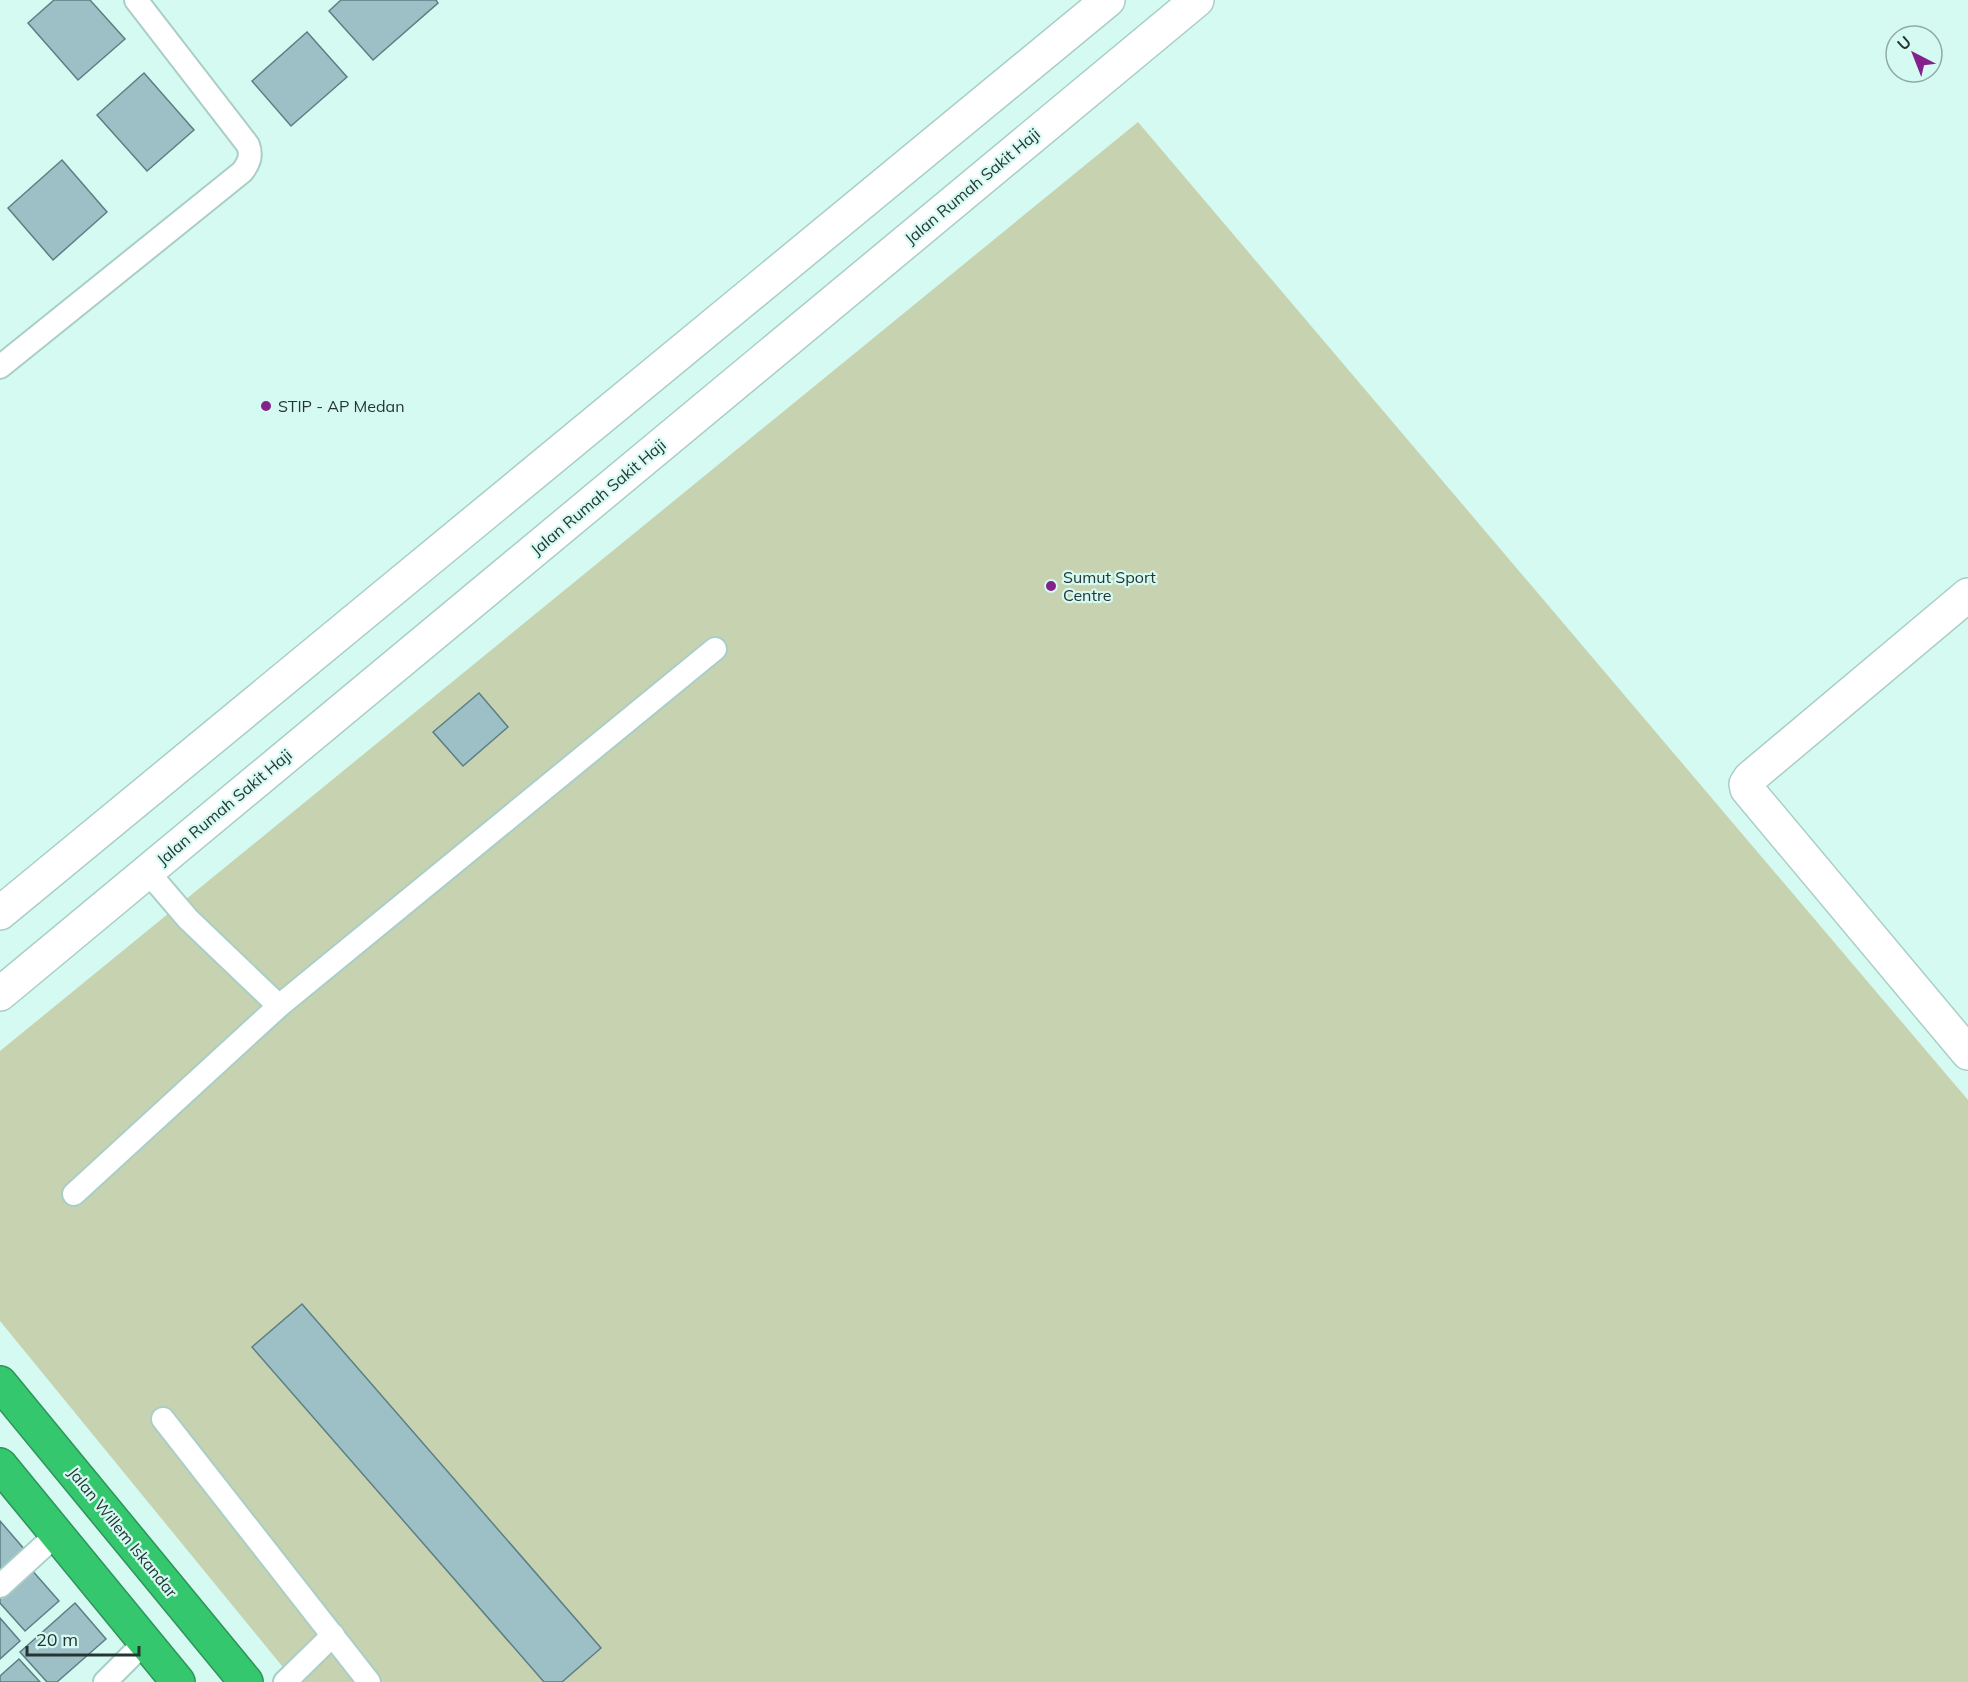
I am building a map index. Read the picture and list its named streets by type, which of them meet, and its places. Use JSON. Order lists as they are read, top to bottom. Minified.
{"streets":{"highway":["Jalan Willem Iskandar"],"street":["Jalan Rumah Sakit Haji"]},"places":["STIP - AP Medan","Sumut Sport Centre"],"scale_bar":"20 m","north":"top left"}
